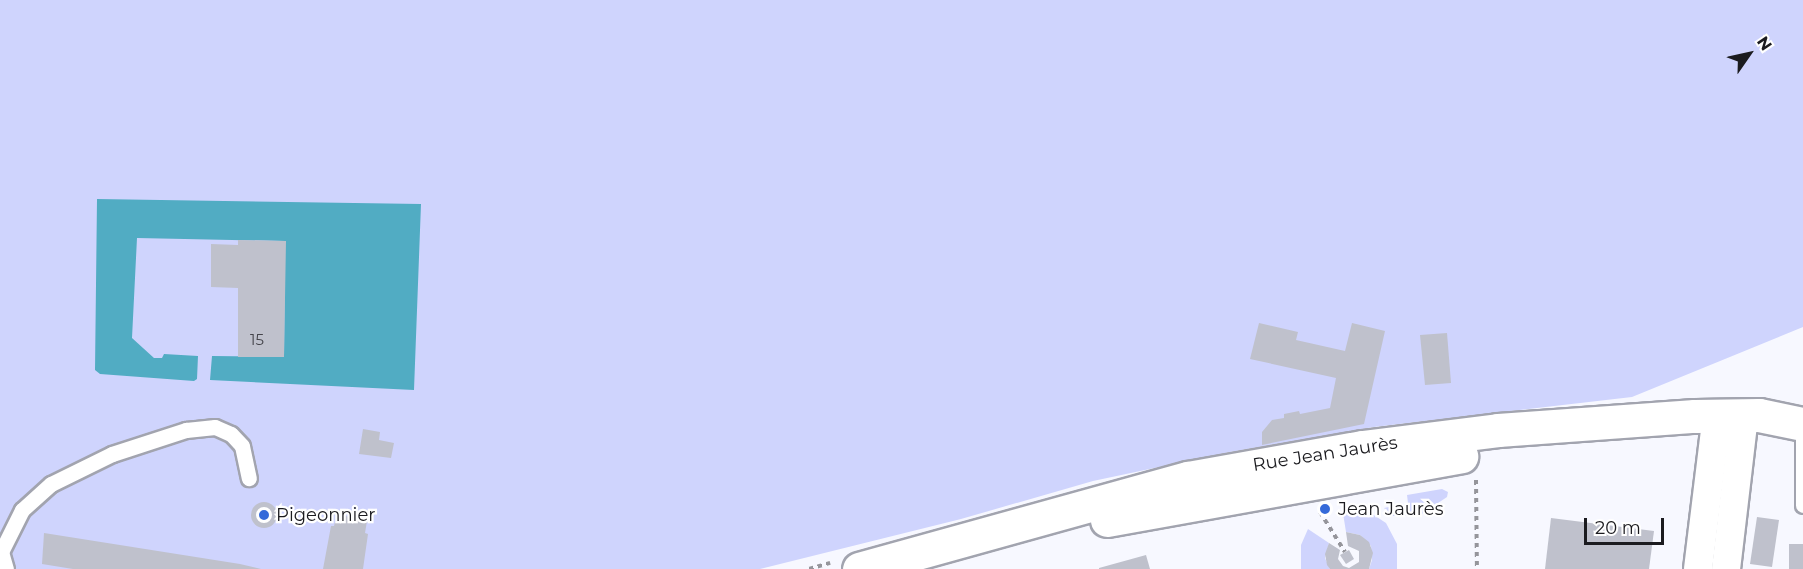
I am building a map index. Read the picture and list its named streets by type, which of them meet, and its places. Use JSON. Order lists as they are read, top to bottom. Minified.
{"streets":{"main road":["Rue Jean Jaurès"]},"places":["Jean Jaurès","Pigeonnier"],"house_numbers":["15"],"scale_bar":"20 m","north":"top right"}
